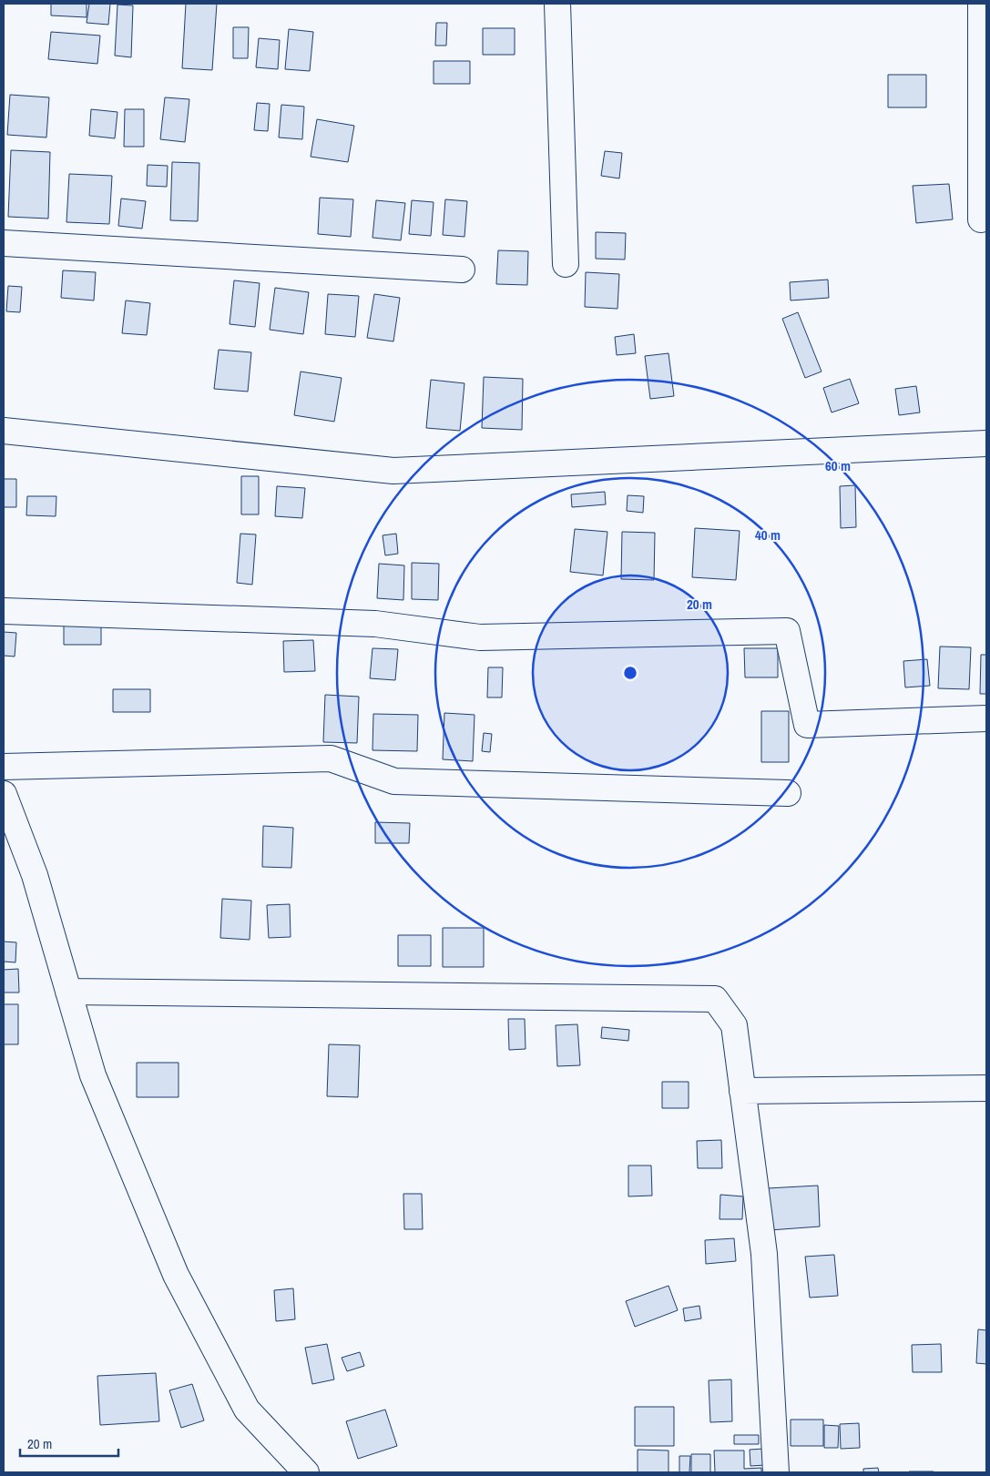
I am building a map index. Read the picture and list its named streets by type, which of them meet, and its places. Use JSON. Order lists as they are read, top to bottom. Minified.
{"scale_bar":"20 m","rings":["60 m","40 m","20 m"]}
